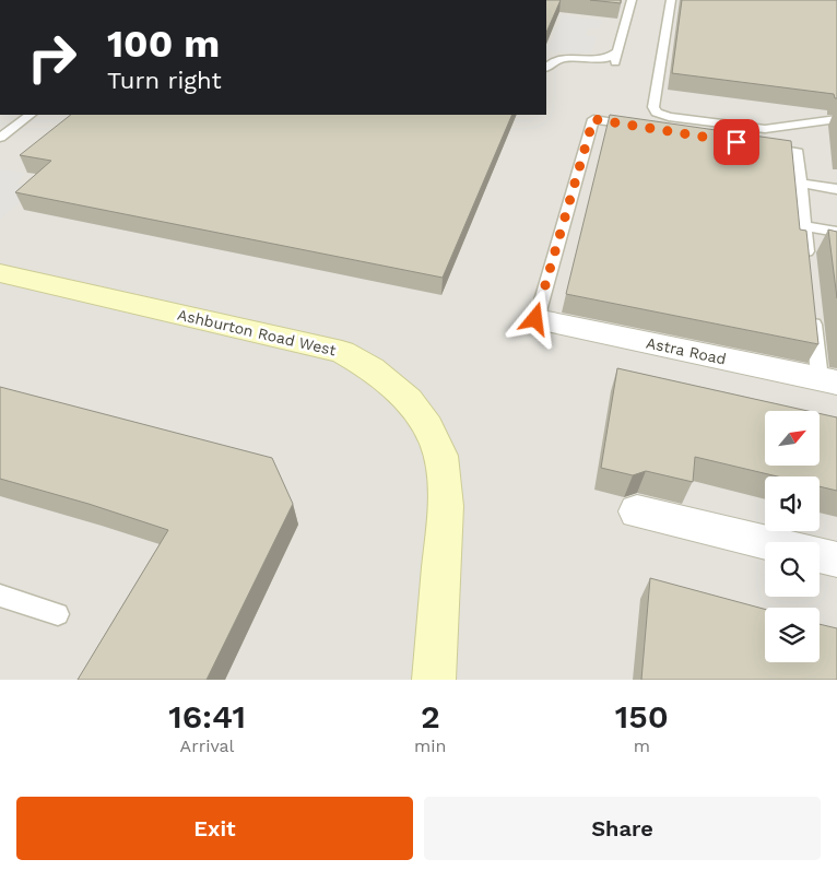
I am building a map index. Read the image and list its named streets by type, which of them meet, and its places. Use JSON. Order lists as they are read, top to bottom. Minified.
{"streets":{"main road":["Ashburton Road West"],"street":["Astra Road"]},"north":"top right","page":{"turn":["100 m","Turn right"],"eta":["16:41","Arrival","2","min","150","m"],"buttons":["Exit","Share"]}}
